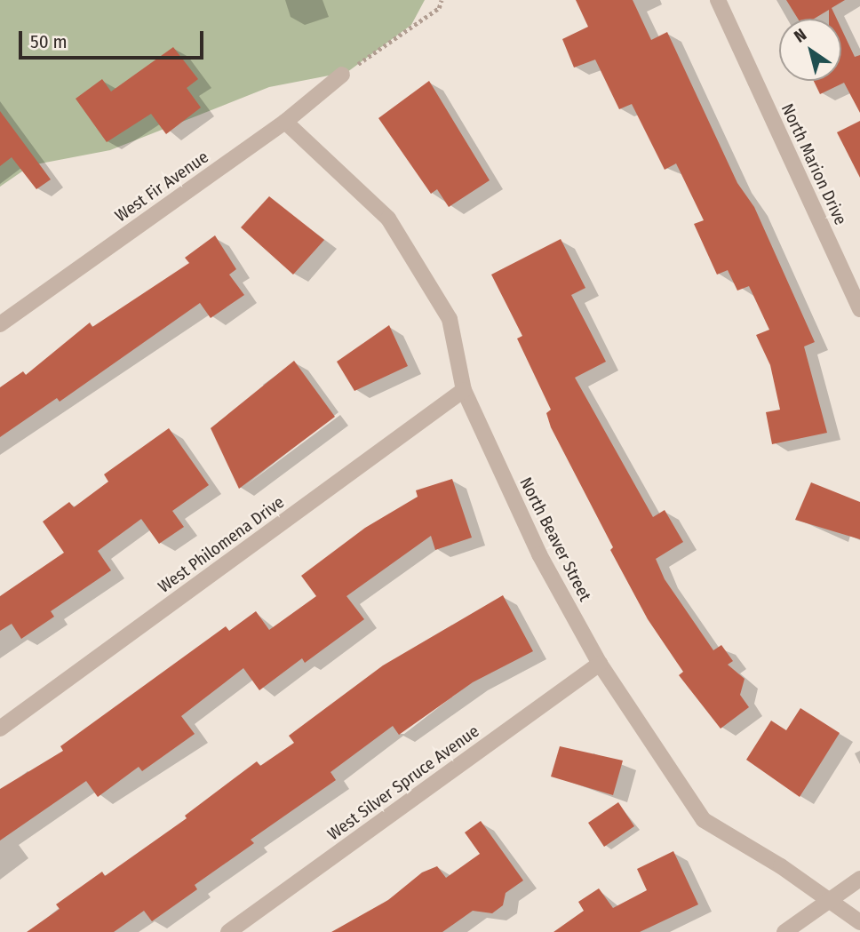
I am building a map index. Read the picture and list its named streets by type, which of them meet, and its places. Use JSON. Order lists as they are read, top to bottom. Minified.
{"streets":{"street":["North Marion Drive","West Fir Avenue","North Beaver Street","West Philomena Drive","West Silver Spruce Avenue"]},"crossings":[["West Fir Avenue","North Beaver Street"],["North Beaver Street","West Philomena Drive"],["North Beaver Street","West Silver Spruce Avenue"]],"scale_bar":"50 m","north":"top left"}
